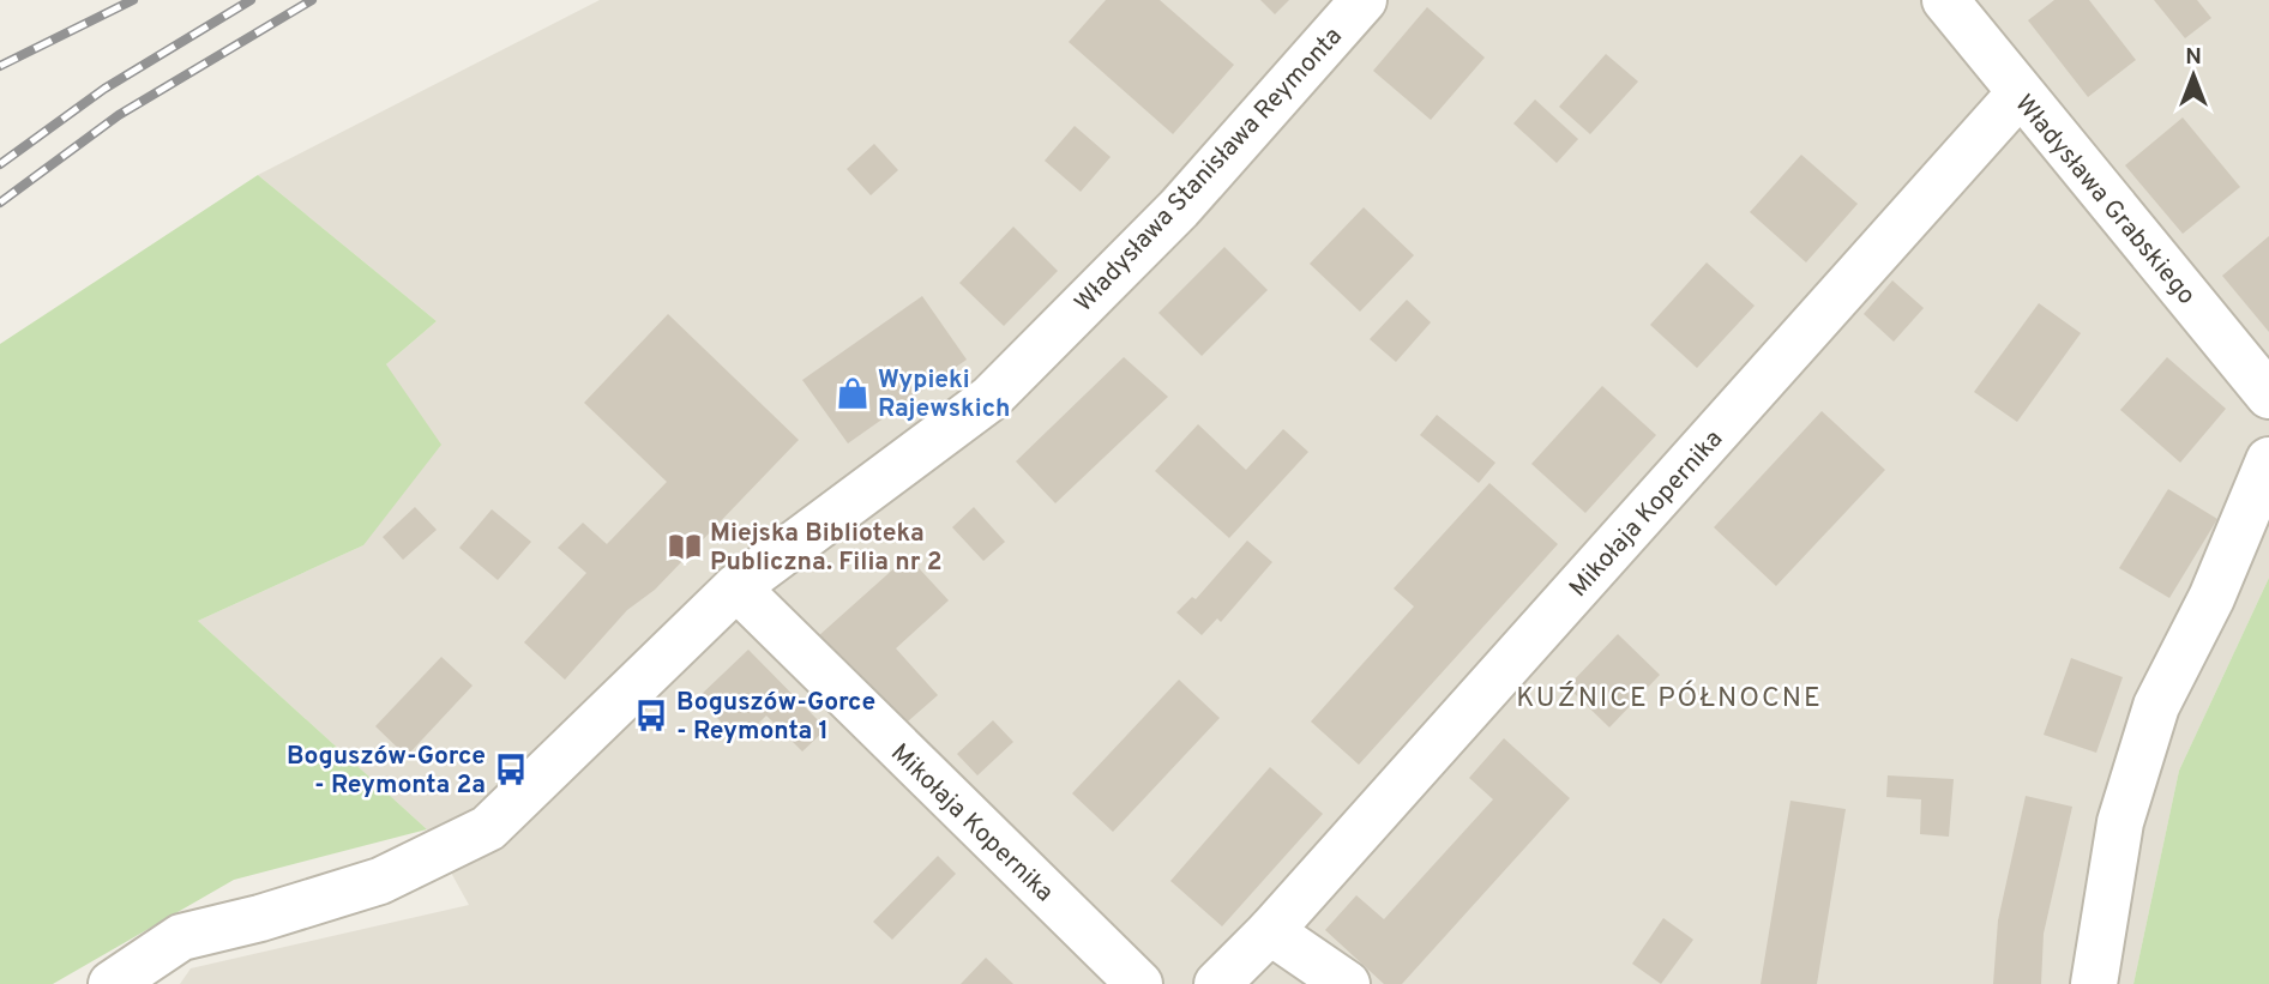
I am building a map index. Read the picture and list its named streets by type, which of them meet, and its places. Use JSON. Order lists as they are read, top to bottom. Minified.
{"streets":{"street":["Władysława Stanisława Reymonta","Władysława Grabskiego","Mikołaja Kopernika"]},"crossings":[["Władysława Stanisława Reymonta","Mikołaja Kopernika"],["Władysława Grabskiego","Mikołaja Kopernika"]],"districts":["KUŹNICE PÓŁNOCNE"],"places":{"shop":["Wypieki Rajewskich"],"library":["Miejska Biblioteka Publiczna. Filia nr 2"],"bus stop":["Boguszów-Gorce - Reymonta 1","Boguszów-Gorce - Reymonta 2a"]},"north":"top"}
